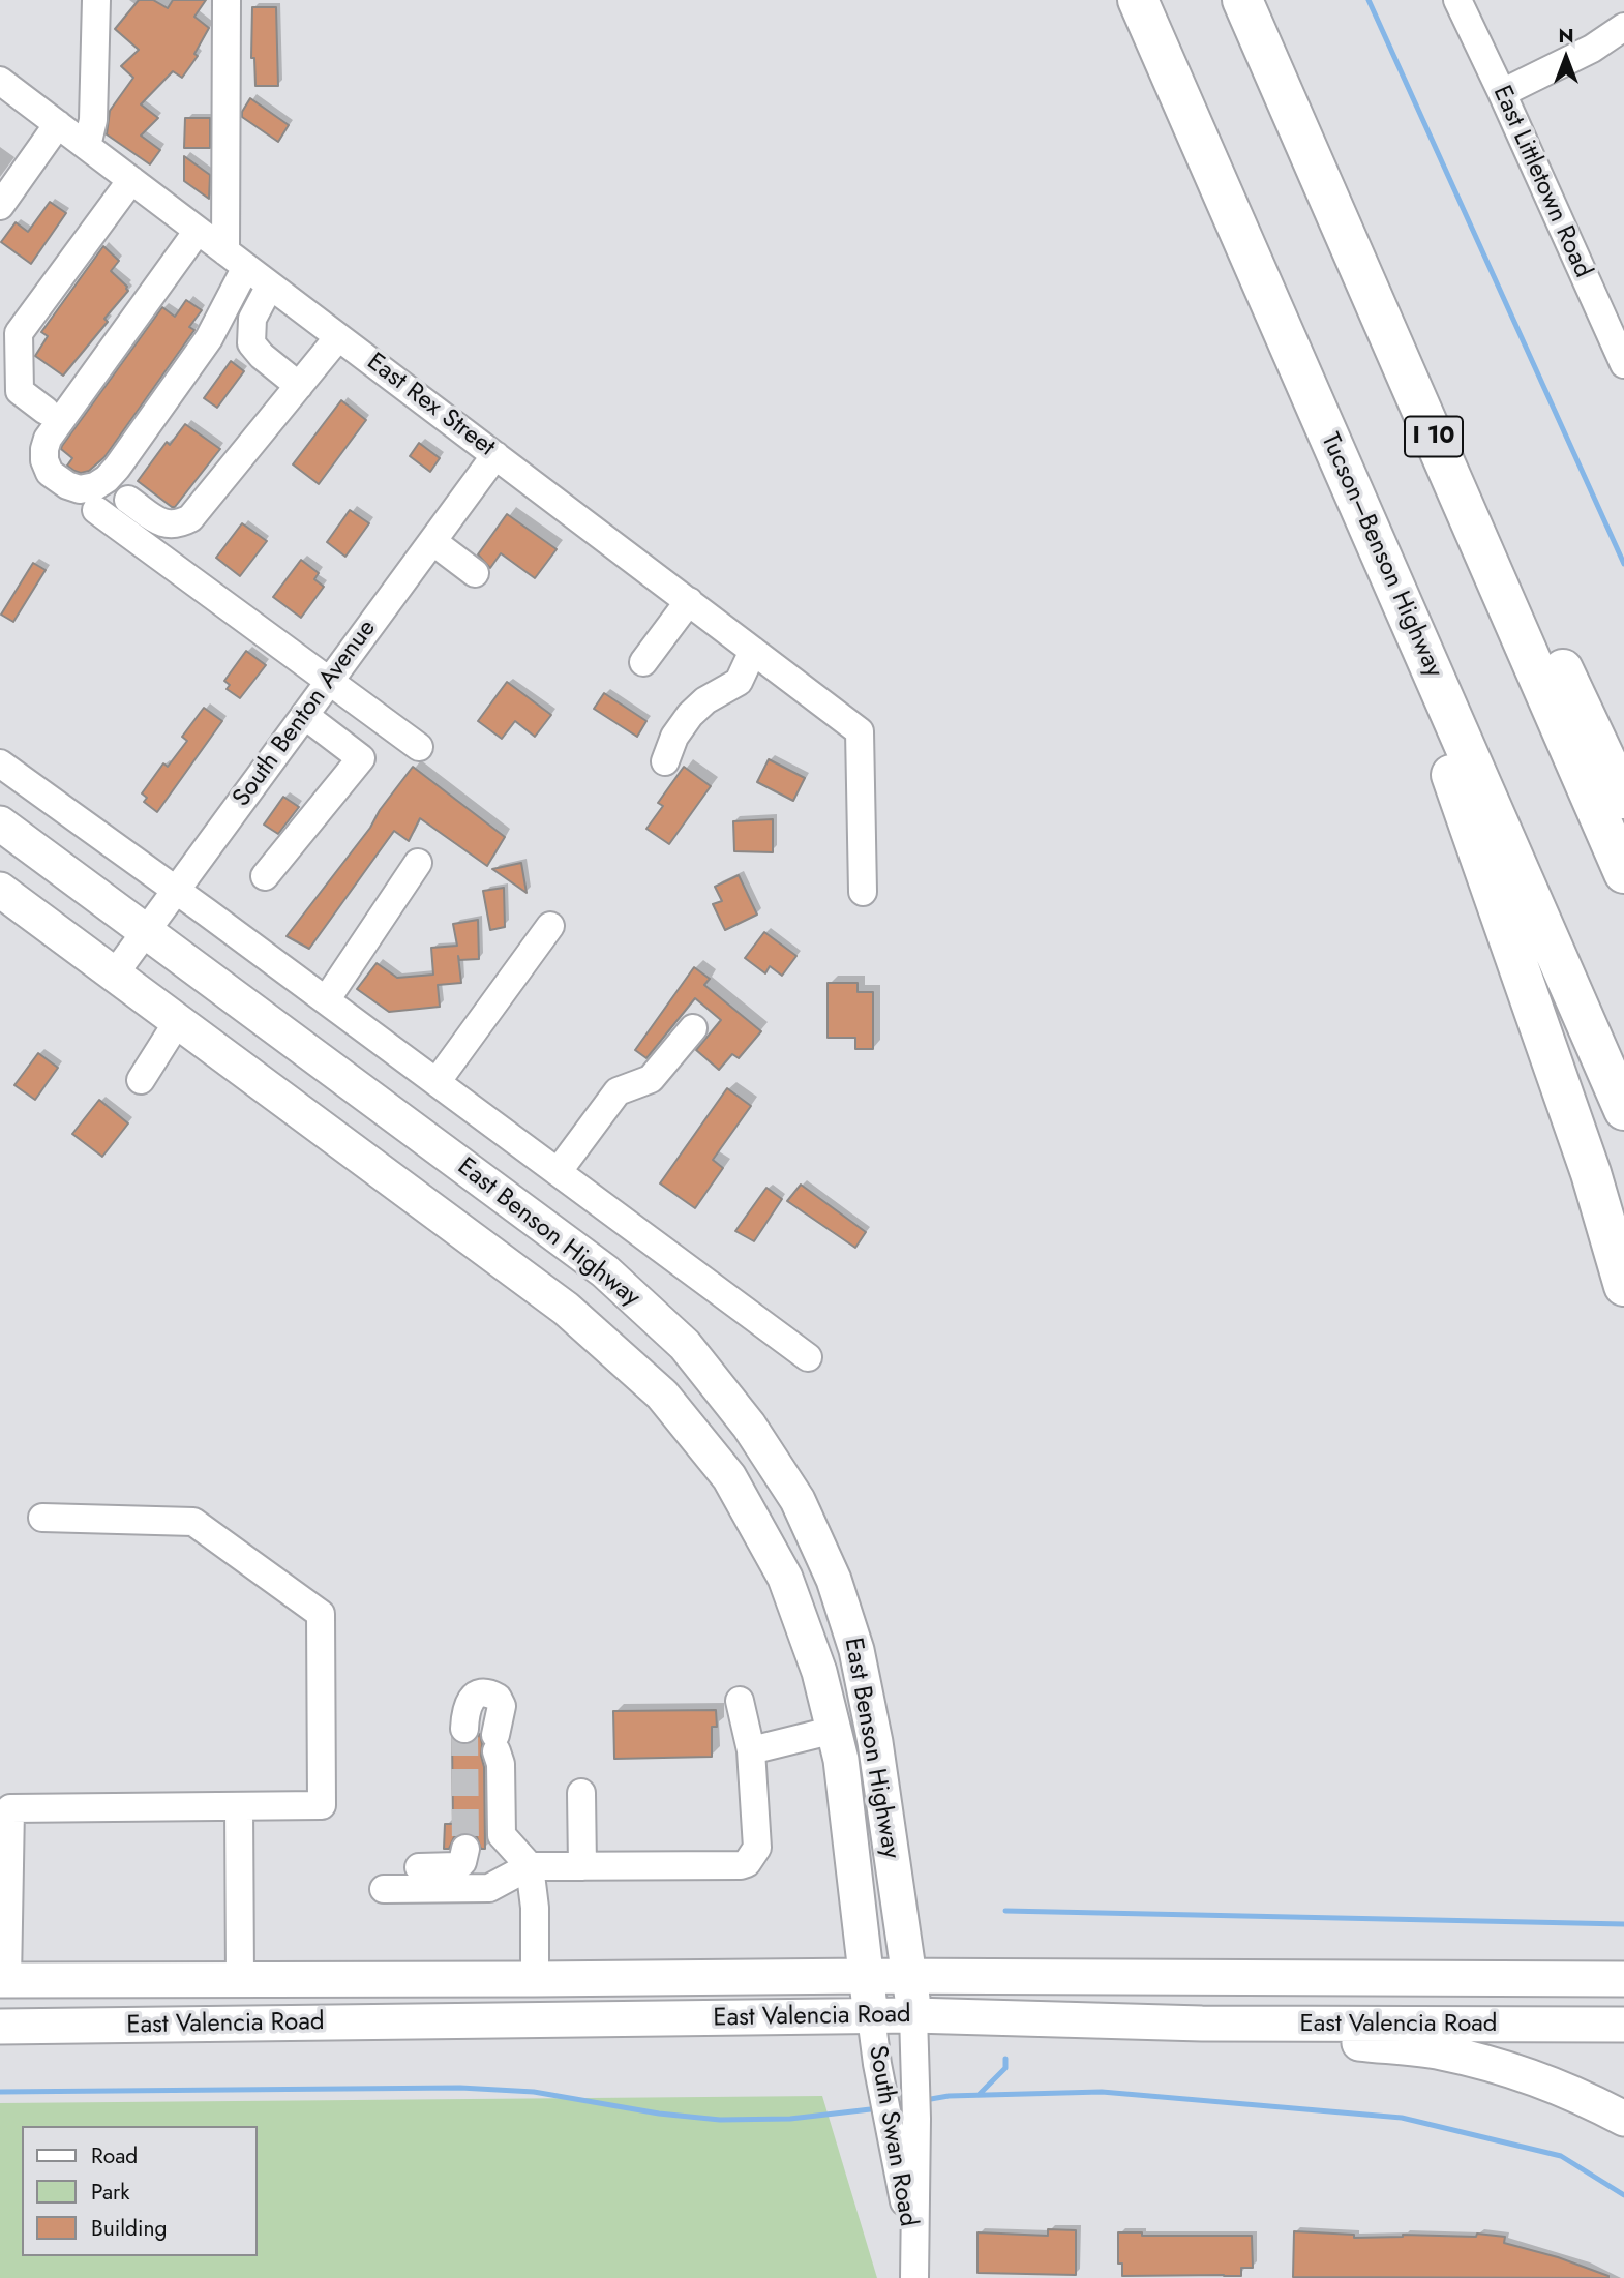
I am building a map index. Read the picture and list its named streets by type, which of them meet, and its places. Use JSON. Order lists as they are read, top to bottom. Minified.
{"streets":{"highway":["I 10","Tucson–Benson Highway"],"main road":["East Benson Highway","East Valencia Road"],"street":["East Littletown Road","East Rex Street","South Benton Avenue","South Swan Road"]},"crossings":[["East Rex Street","South Benton Avenue"],["South Benton Avenue","East Benson Highway"],["East Benson Highway","East Valencia Road"],["East Benson Highway","South Swan Road"],["East Valencia Road","South Swan Road"]],"legend":["Road","Park","Building"],"north":"top"}
